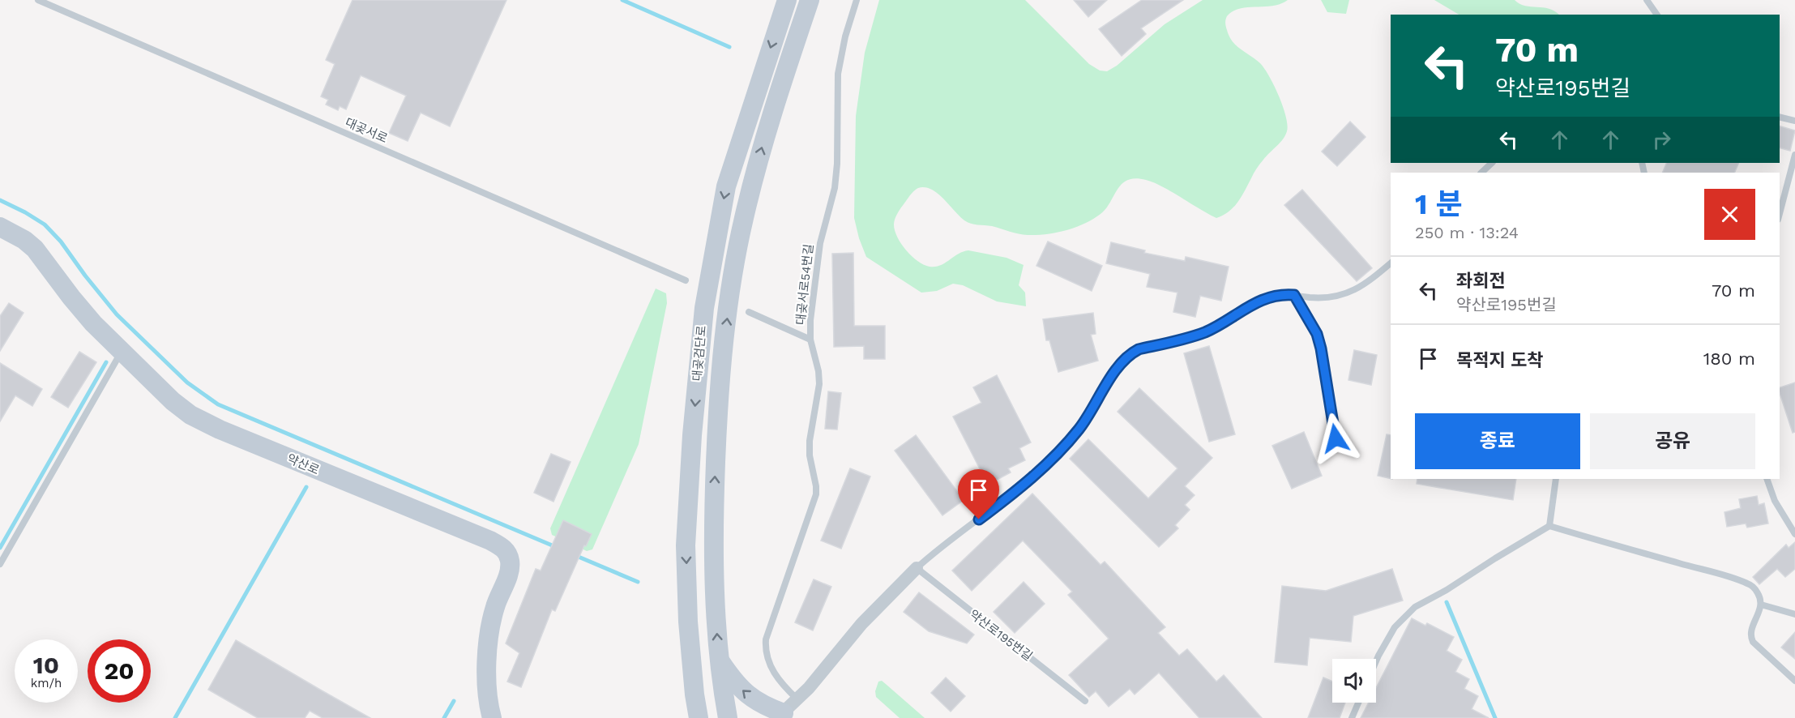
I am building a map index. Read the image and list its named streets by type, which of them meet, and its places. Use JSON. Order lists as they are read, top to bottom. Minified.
{"streets":{"main road":["대곶검단로","약산로"],"lane":["대곶서로","대곶서로54번길","약산로195번길"]},"page":{"turn":["70 m","약산로195번길"],"heading":["1 분","250 m · 13:24"],"list":[{"name":"좌회전","note":"약산로195번길","value":"70 m"},{"name":"목적지 도착","value":"180 m"}],"buttons":["종료","공유"],"speed":"10 km/h","limit":"20"}}
